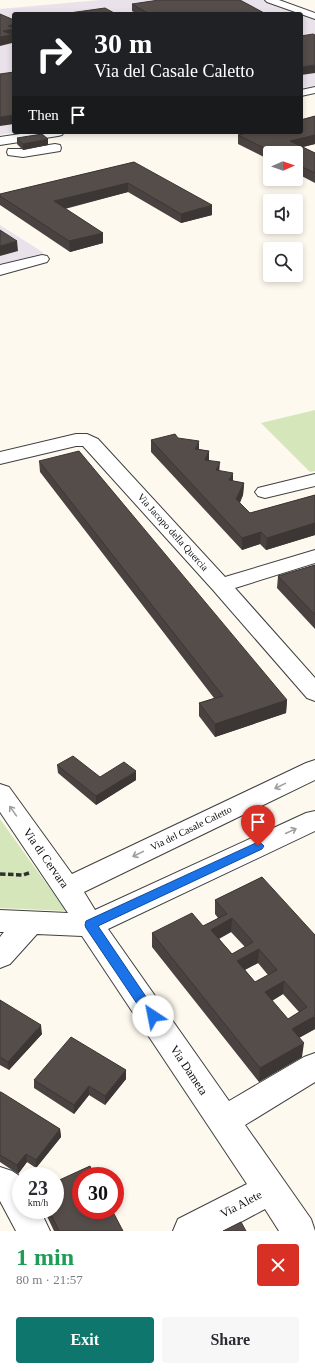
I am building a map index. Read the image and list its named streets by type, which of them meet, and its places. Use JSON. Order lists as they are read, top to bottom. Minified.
{"streets":{"street":["Via Jacopo della Quercia","Via del Casale Caletto","Via di Cervara","Via Dameta","Via Alete"]},"crossings":[["Via del Casale Caletto","Via di Cervara"],["Via di Cervara","Via Dameta"],["Via Dameta","Via Alete"]],"one_way":["Via di Cervara"],"north":"right","page":{"turn":["30 m","Via del Casale Caletto"],"then":"Then","speed":"23 km/h","limit":"30","heading":["1 min","80 m · 21:57"],"buttons":["Exit","Share"]}}
